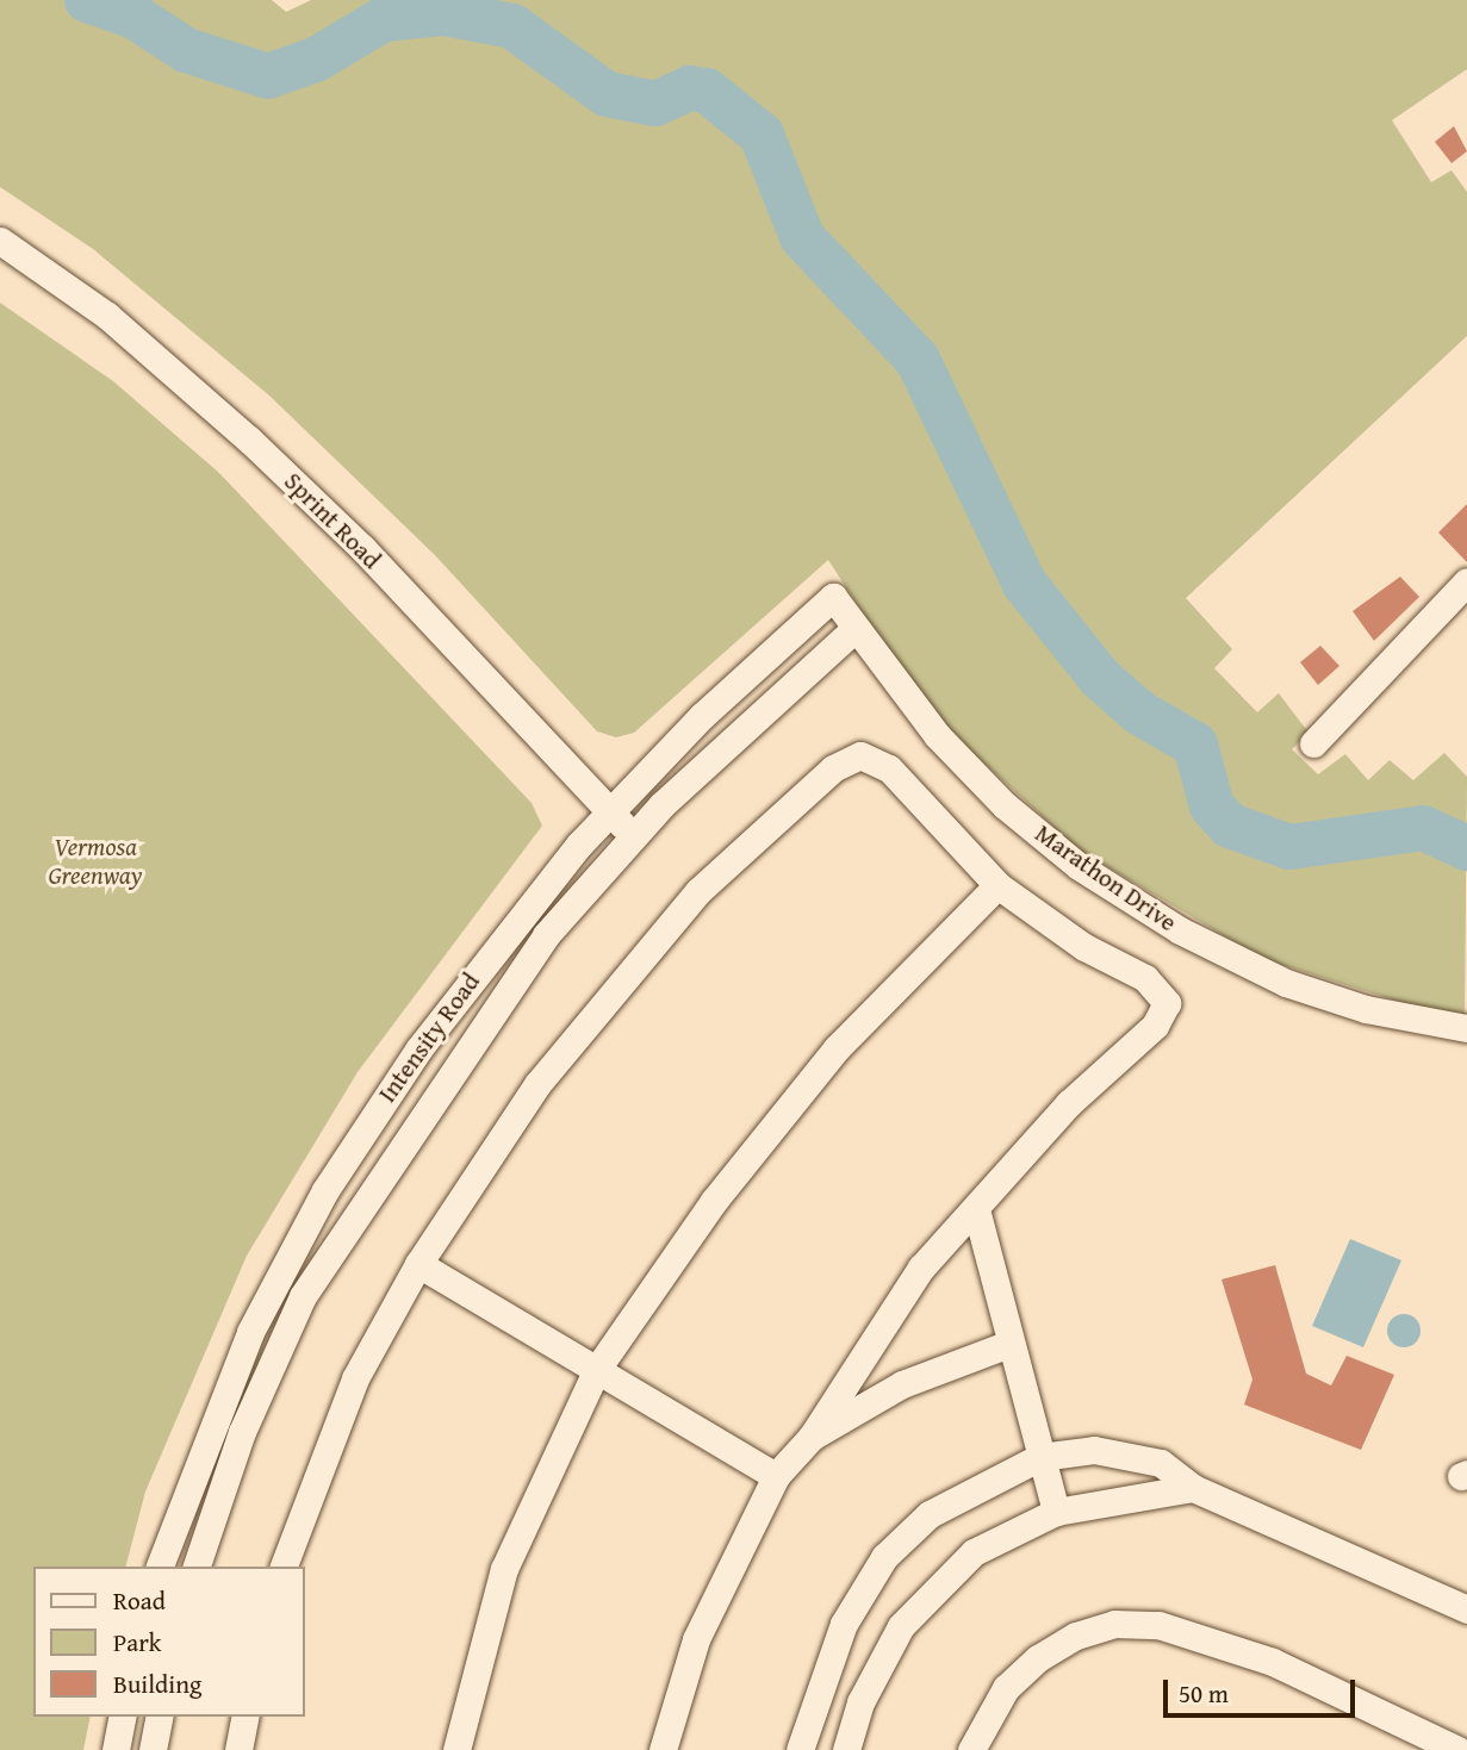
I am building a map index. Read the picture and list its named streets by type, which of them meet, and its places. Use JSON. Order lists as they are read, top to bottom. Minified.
{"streets":{"street":["Sprint Road","Marathon Drive","Intensity Road"]},"crossings":[["Sprint Road","Intensity Road"],["Marathon Drive","Intensity Road"]],"parks":["Vermosa Greenway"],"legend":["Road","Park","Building"],"scale_bar":"50 m"}
